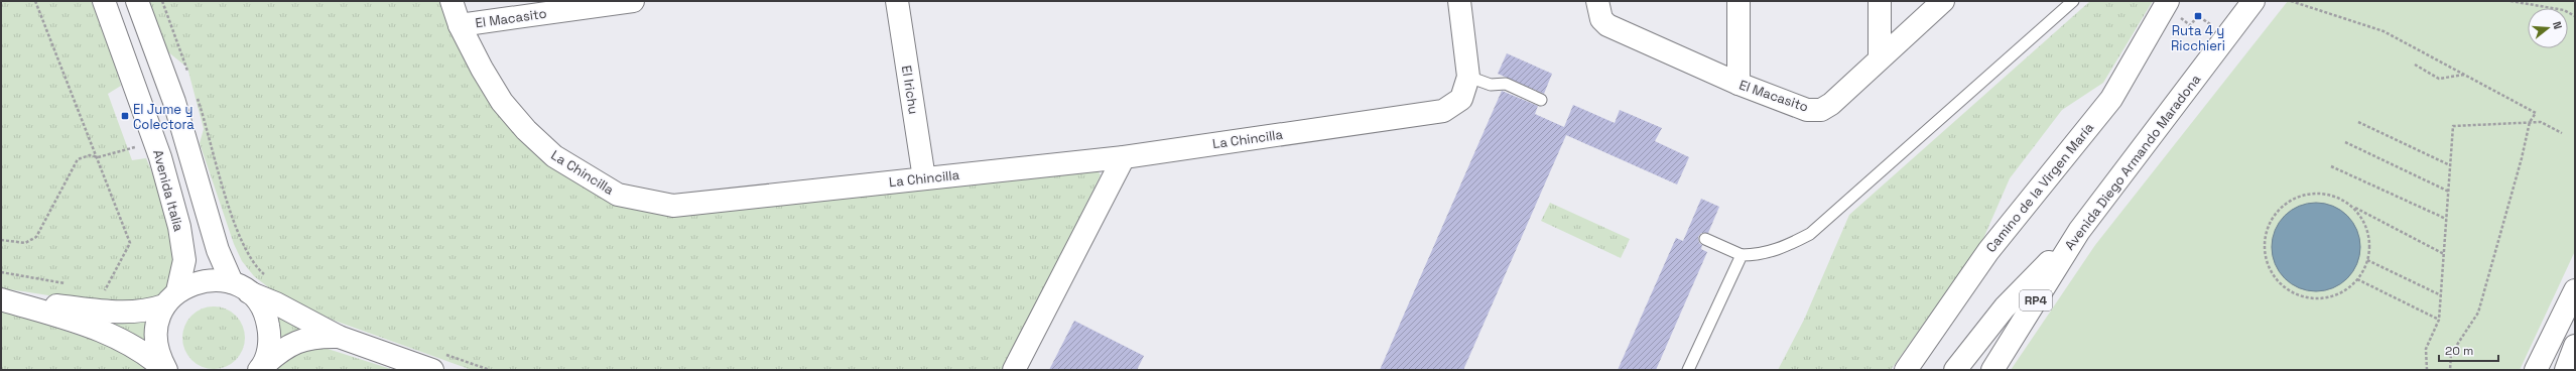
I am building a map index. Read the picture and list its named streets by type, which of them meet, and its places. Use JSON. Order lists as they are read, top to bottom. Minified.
{"streets":{"street":["El Macasito","El Irichu","La Chincilla","Avenida Diego Armando Maradona","Camino de la Virgen María","Avenida Italia","RP4"]},"crossings":[["El Macasito","La Chincilla"],["El Irichu","La Chincilla"]],"places":{"transit":["Ruta 4 y Ricchieri","El Jume y Colectora"]},"scale_bar":"20 m","north":"right"}
